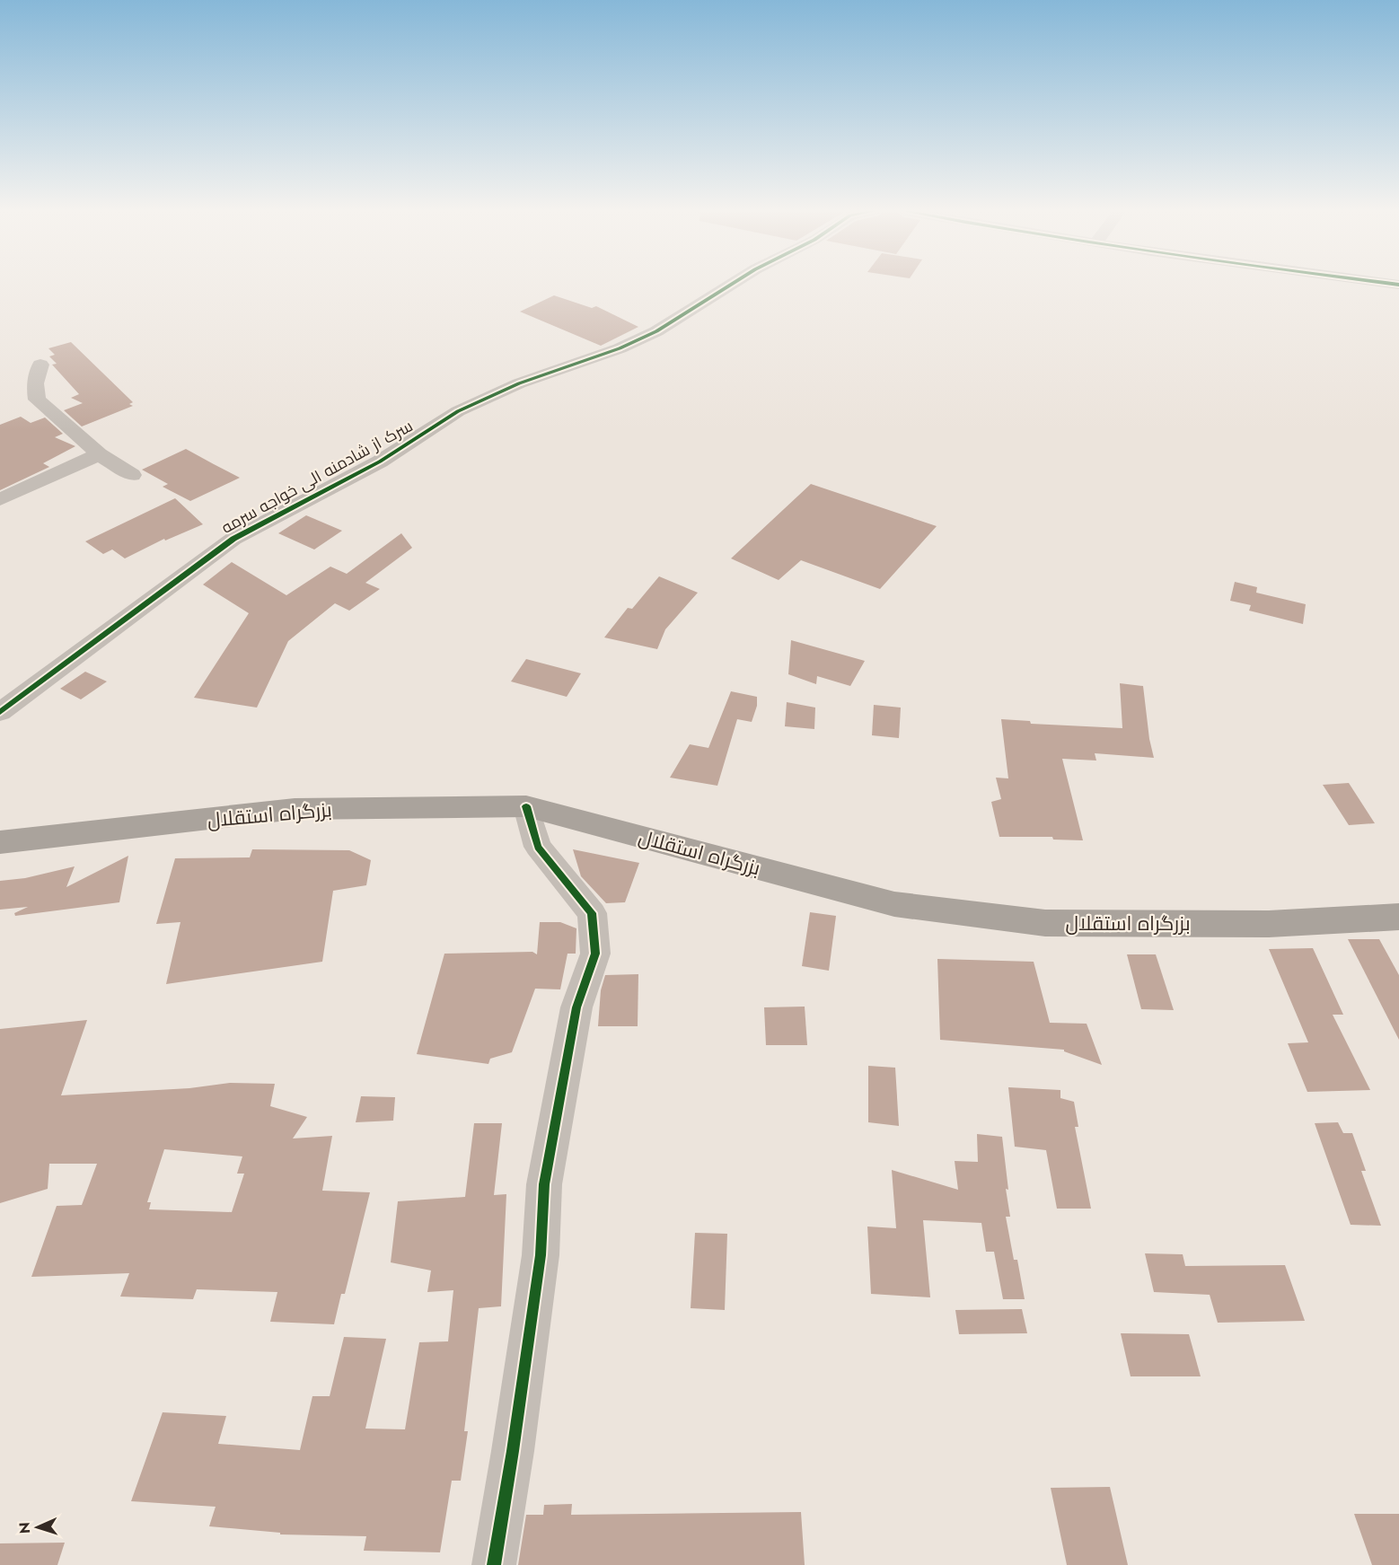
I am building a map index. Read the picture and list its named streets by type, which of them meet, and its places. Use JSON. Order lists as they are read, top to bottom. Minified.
{"streets":{"highway":["بزرگراه استقلال"],"street":["سرک از شادمنه الی خواجه سرمه"]},"north":"left"}
